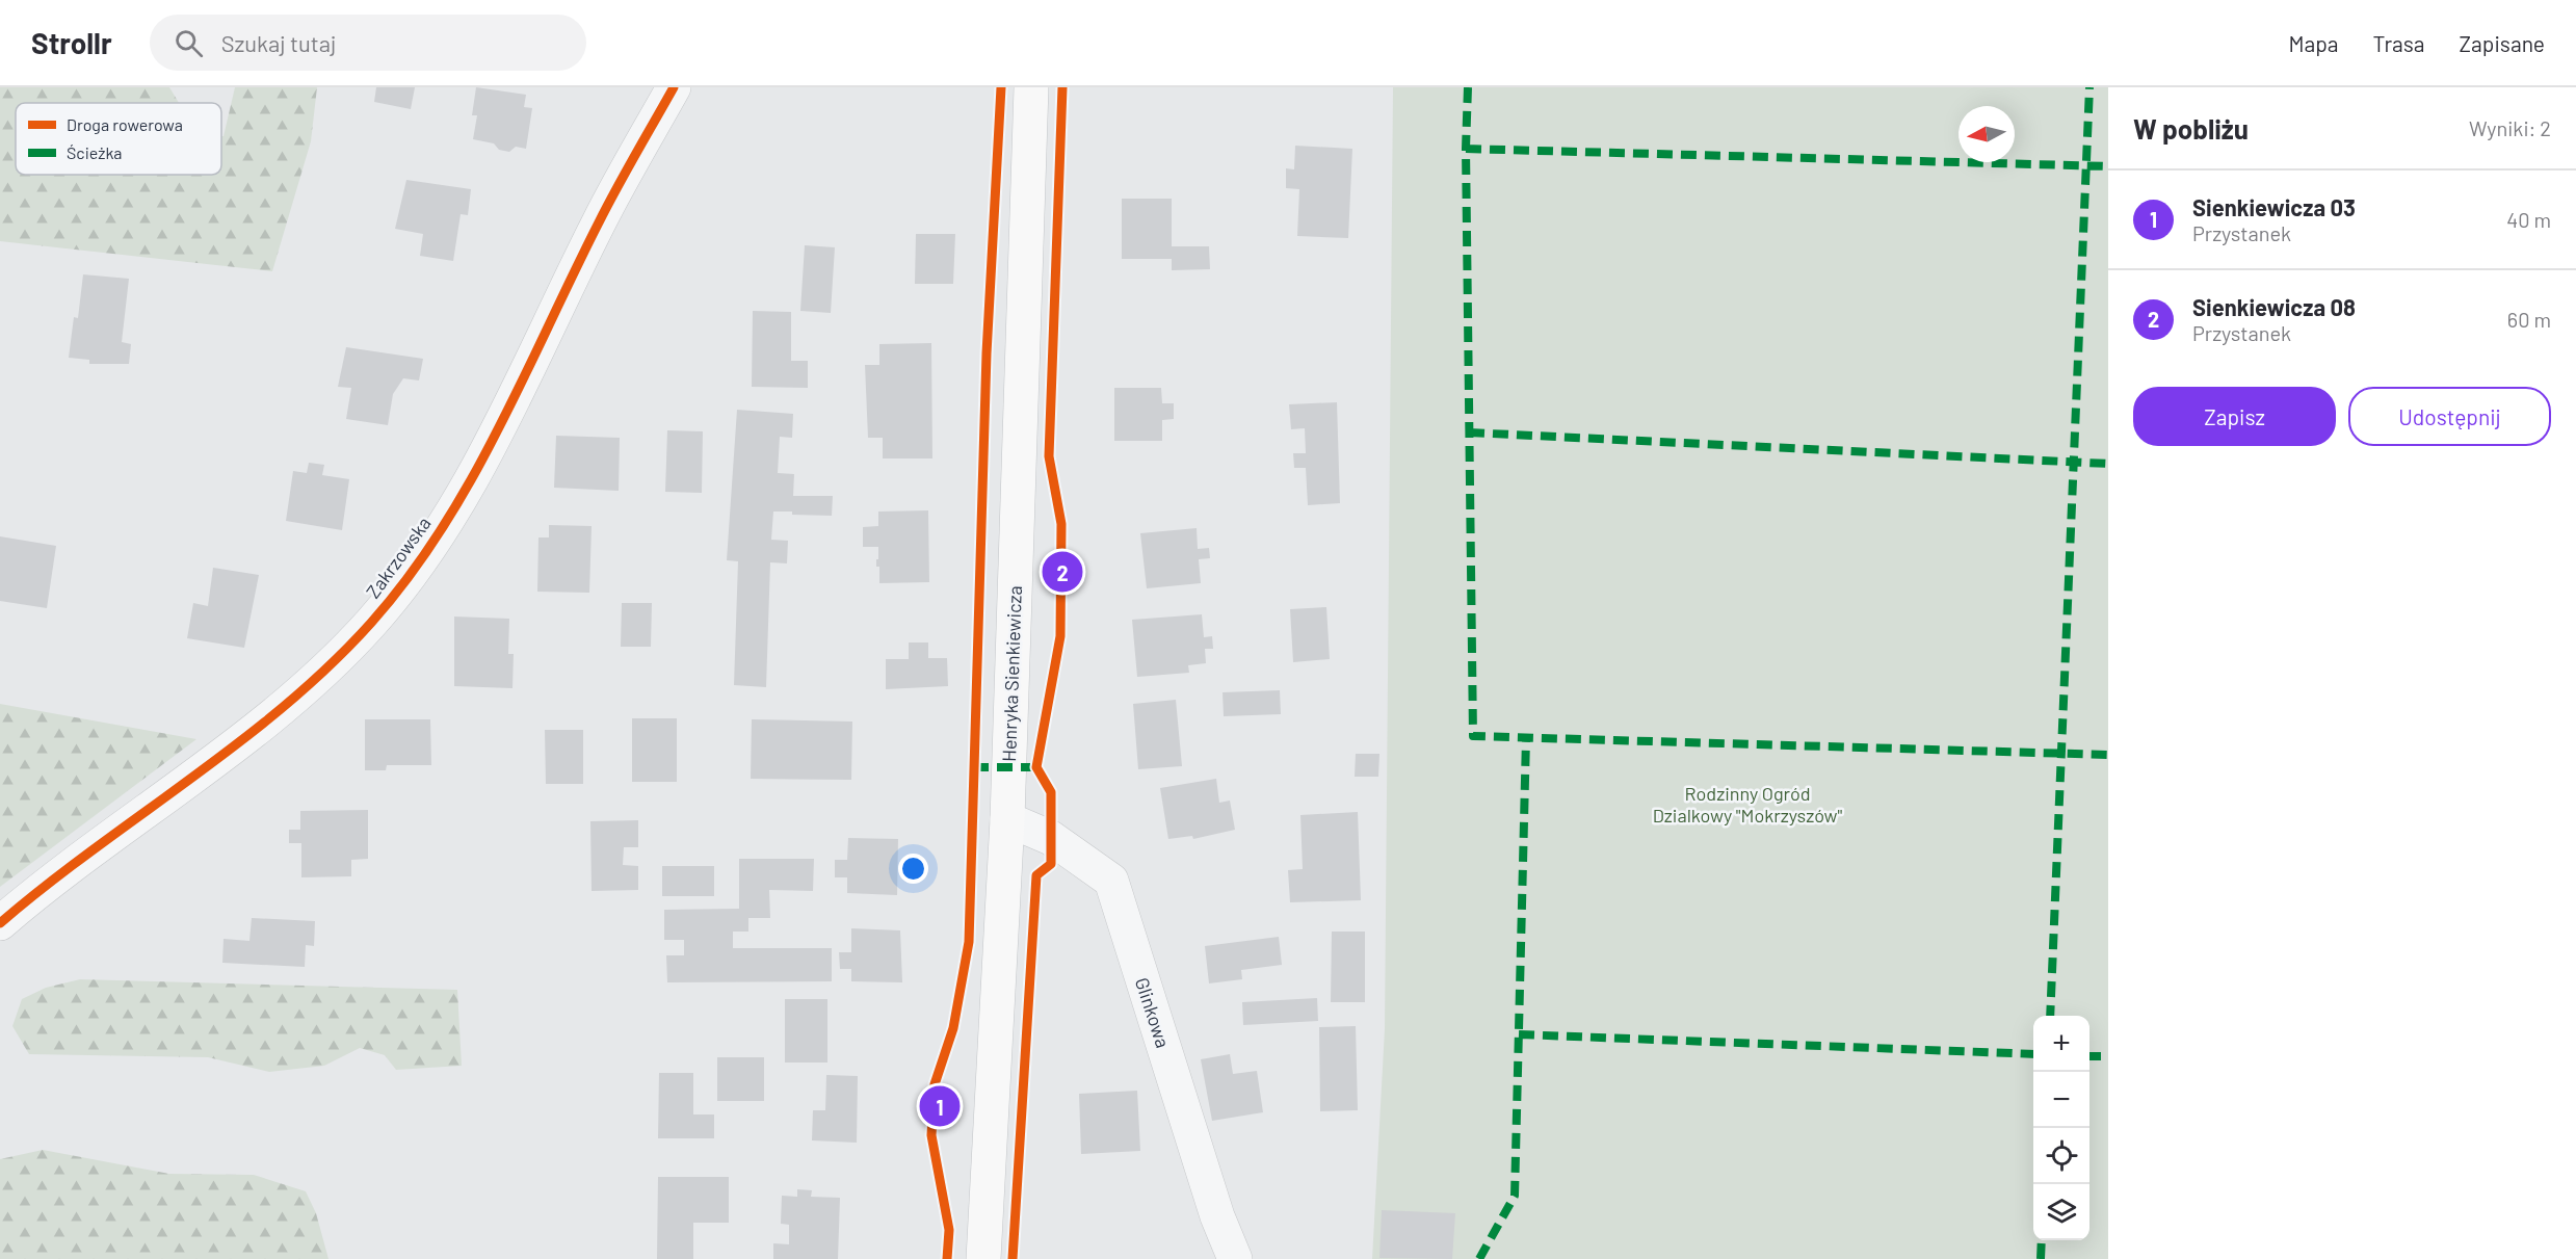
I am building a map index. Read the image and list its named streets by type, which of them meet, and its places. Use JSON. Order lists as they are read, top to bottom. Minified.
{"streets":{"main road":["Henryka Sienkiewicza"],"street":["Zakrzowska","Glinkowa"]},"crossings":[["Henryka Sienkiewicza","Glinkowa"]],"parks":["Rodzinny Ogród Dzialkowy \"Mokrzyszów\""],"legend":["Droga rowerowa","Ścieżka"],"north":"left","page":{"header":"Strollr","search":"Szukaj tutaj","nav":["Mapa","Trasa","Zapisane"],"heading":["W pobliżu","Wyniki: 2"],"list":[{"mark":"1","name":"Sienkiewicza 03","note":"Przystanek","value":"40 m"},{"mark":"2","name":"Sienkiewicza 08","note":"Przystanek","value":"60 m"}],"buttons":["Zapisz","Udostępnij"],"pins":["2","1"],"map_buttons":["+","−"]}}
